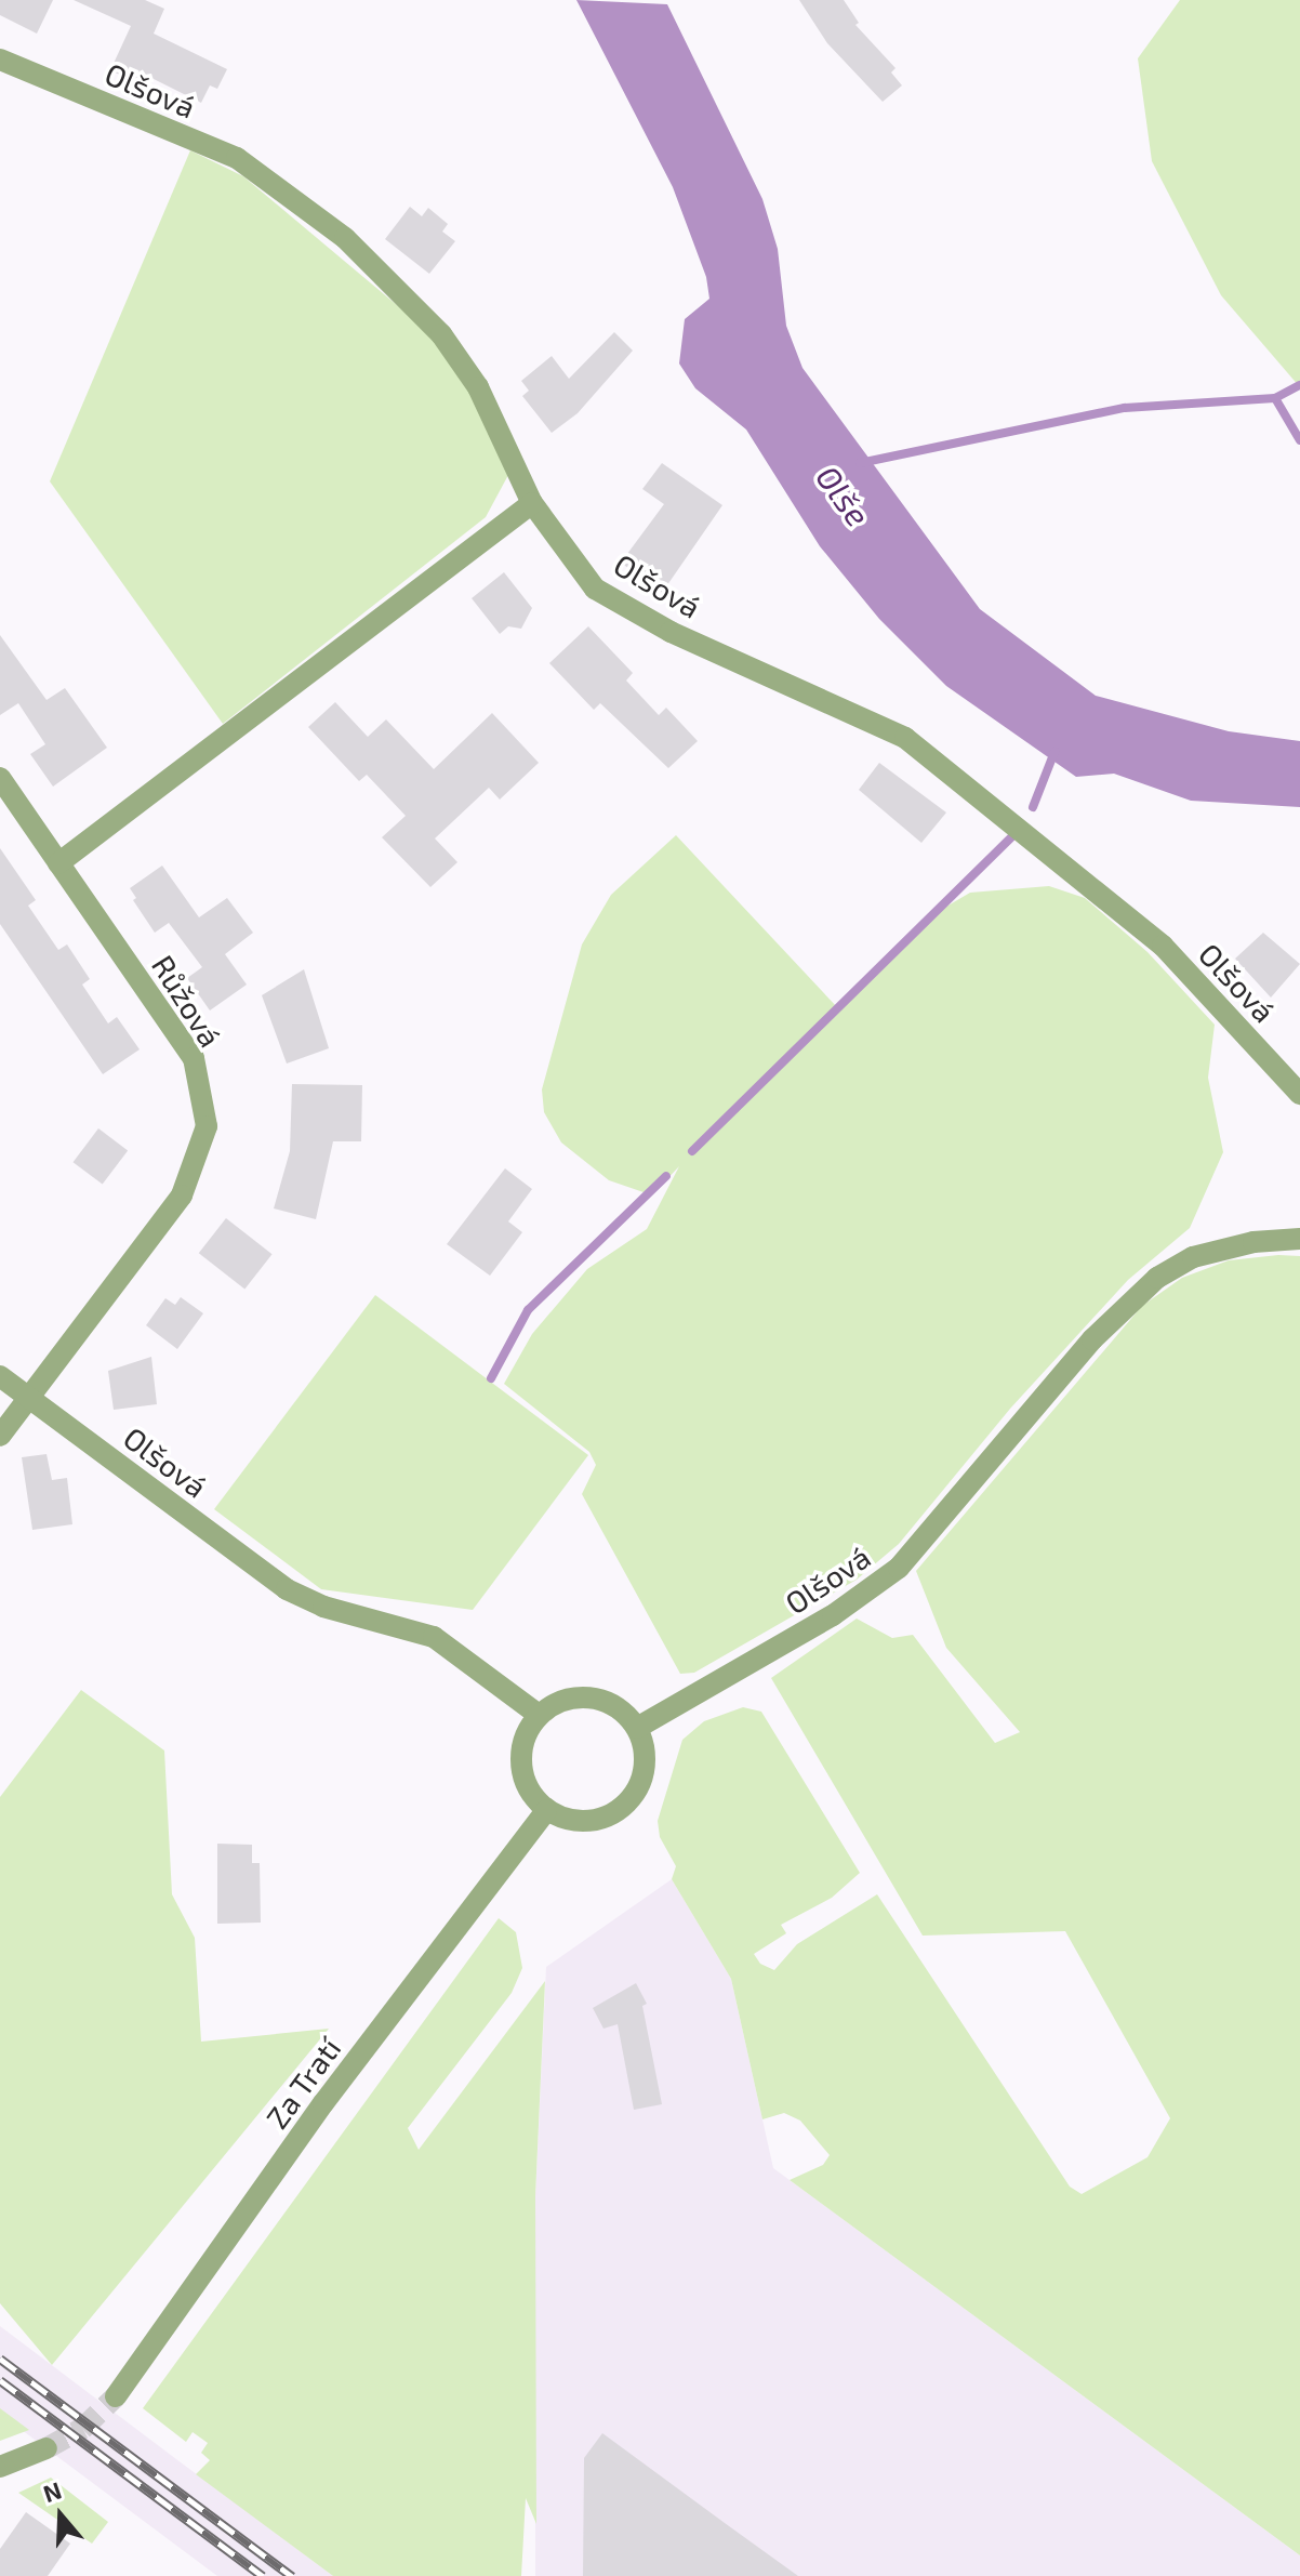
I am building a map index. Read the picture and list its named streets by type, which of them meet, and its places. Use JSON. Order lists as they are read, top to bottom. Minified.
{"streets":{"street":["Olšová","Růžová","Za Tratí"]},"crossings":[["Olšová","Růžová"],["Olšová","Za Tratí"]],"water":["Olše"],"north":"top"}
